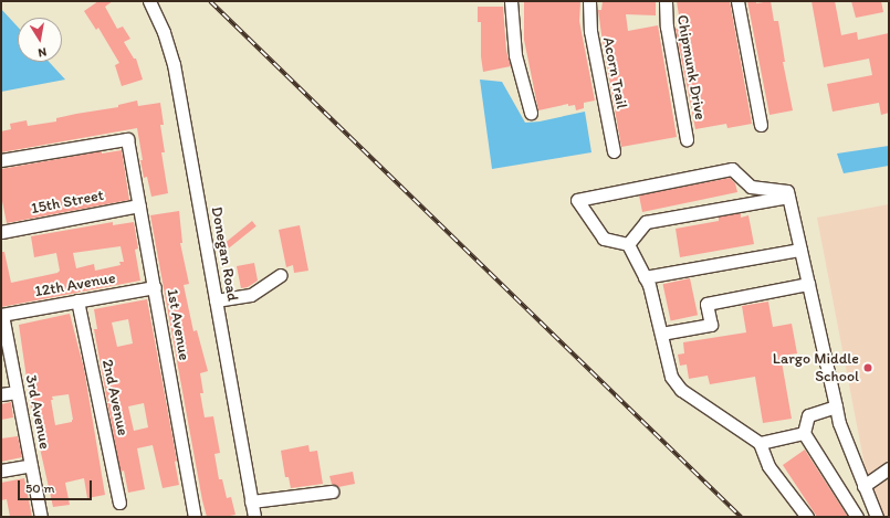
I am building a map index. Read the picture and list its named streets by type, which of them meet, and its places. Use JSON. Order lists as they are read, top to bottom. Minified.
{"streets":{"street":["Chipmunk Drive","Acorn Trail","15th Street","Donegan Road","12th Avenue","1st Avenue","2nd Avenue","3rd Avenue"]},"crossings":[["15th Street","1st Avenue"],["12th Avenue","1st Avenue"],["12th Avenue","2nd Avenue"],["12th Avenue","3rd Avenue"]],"places":["Largo Middle School"],"scale_bar":"50 m","north":"bottom"}
